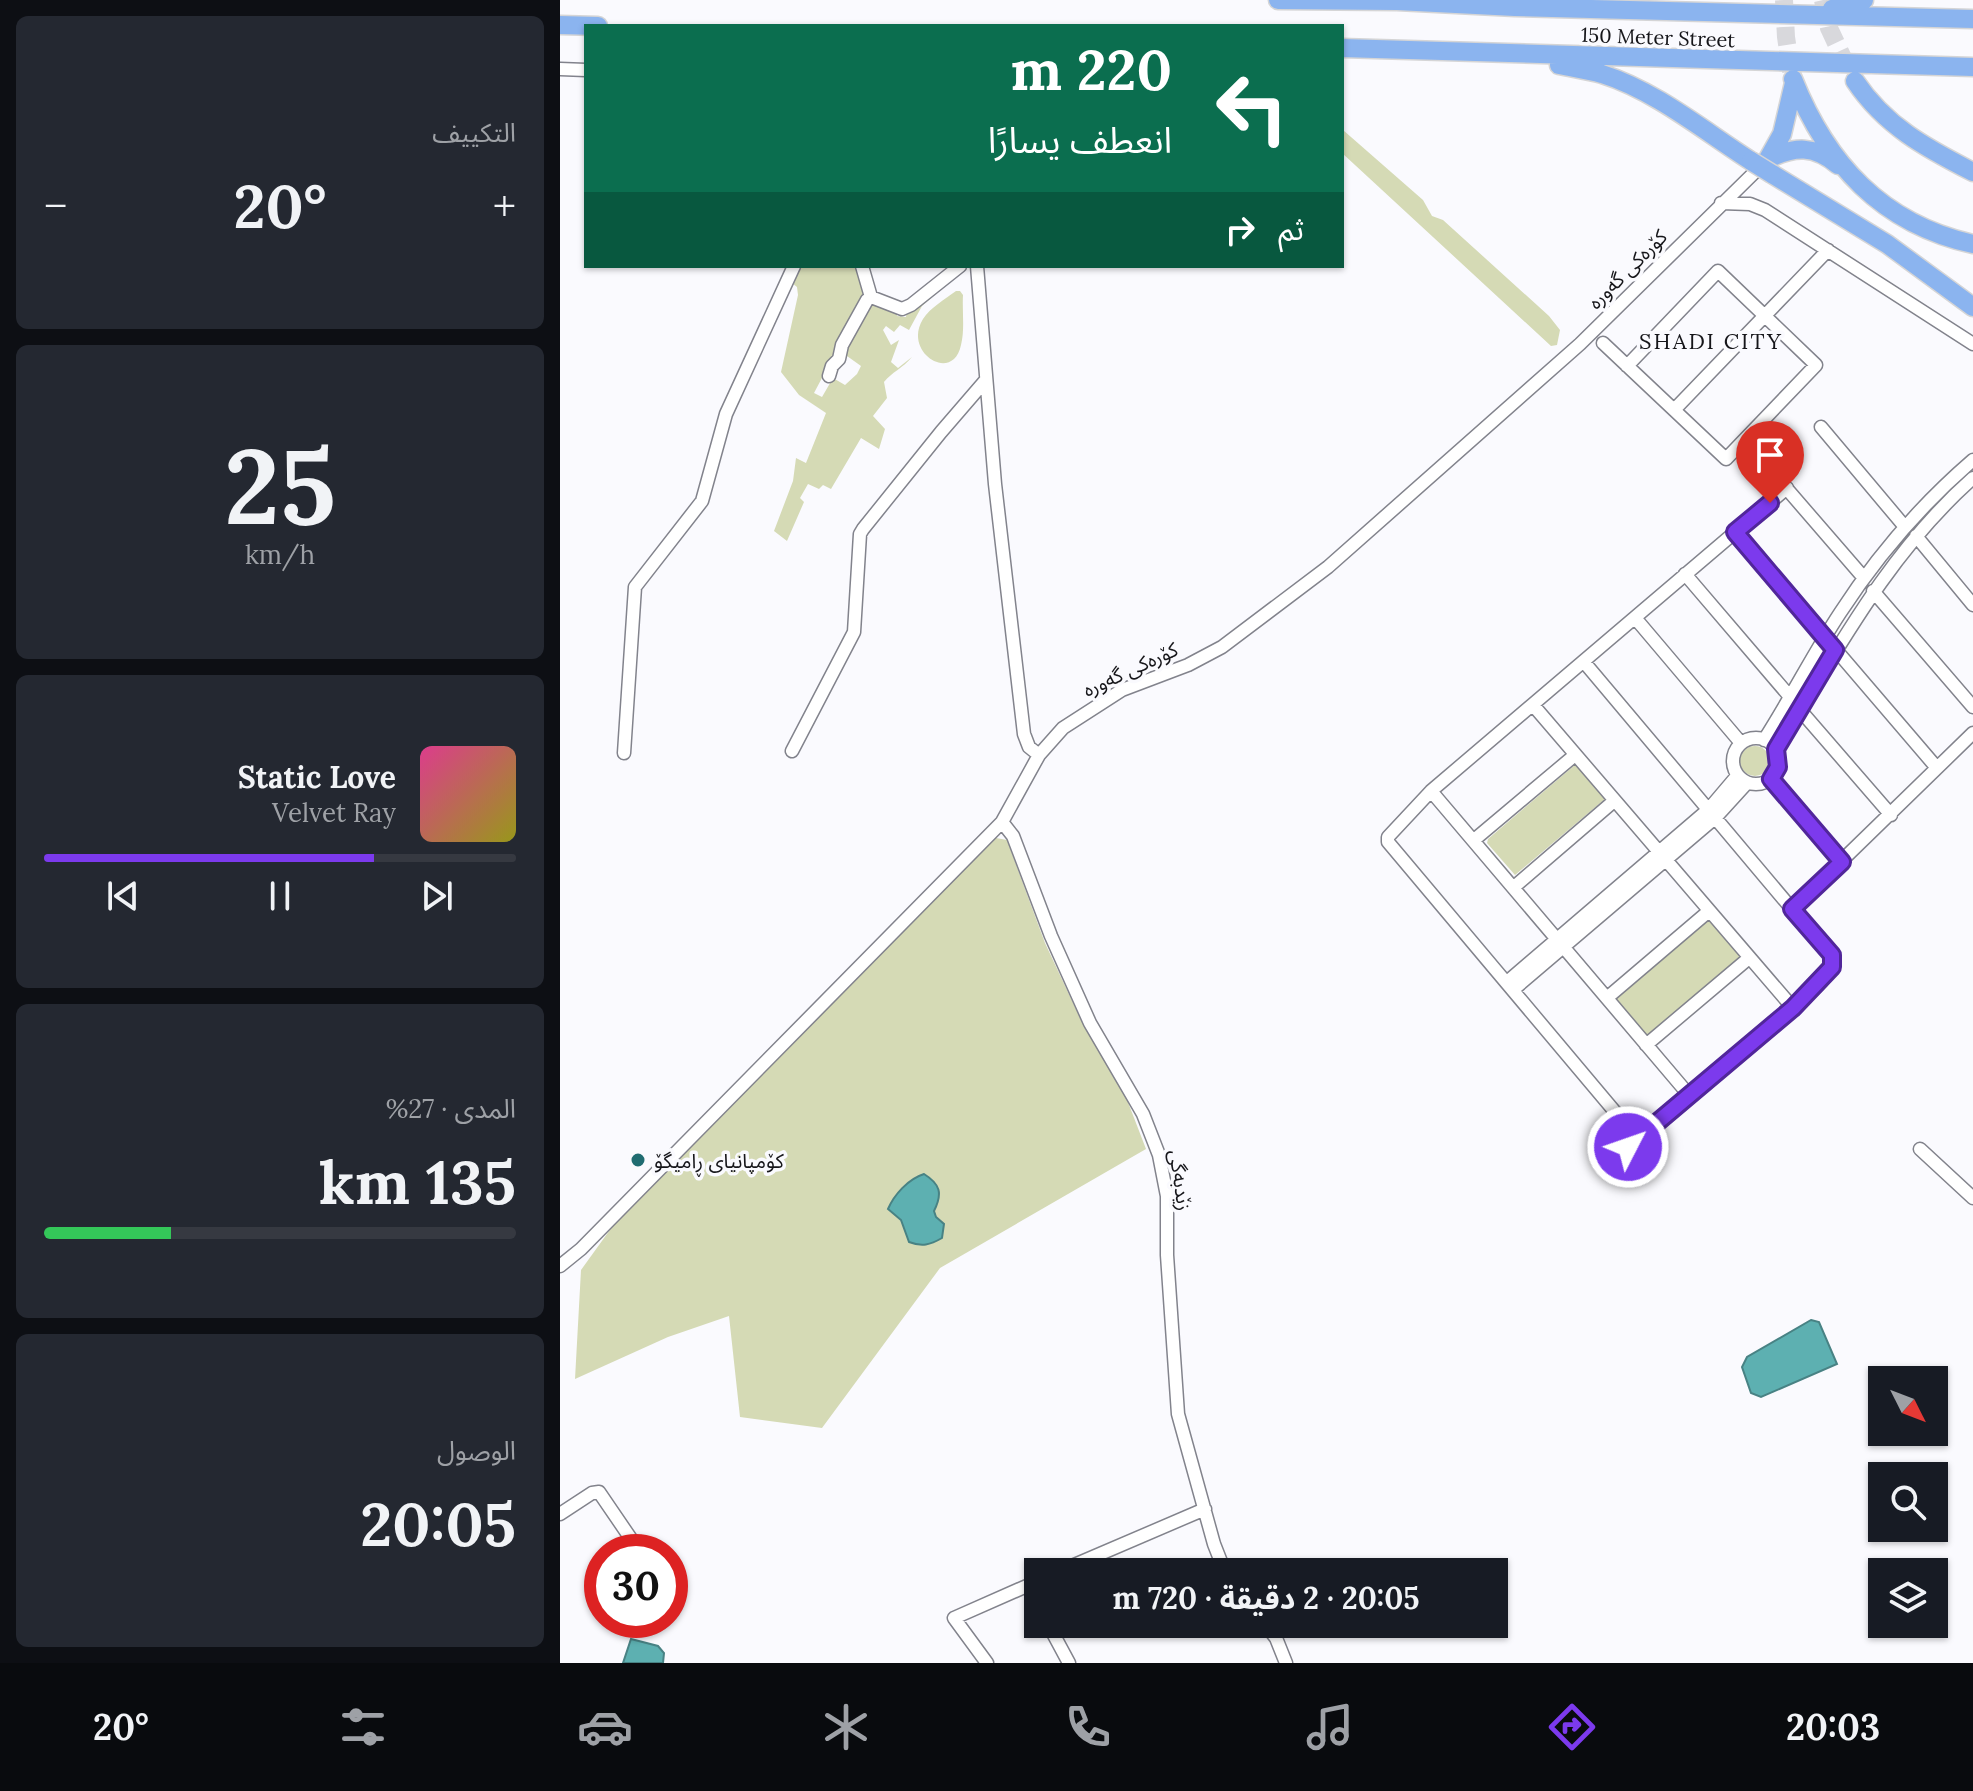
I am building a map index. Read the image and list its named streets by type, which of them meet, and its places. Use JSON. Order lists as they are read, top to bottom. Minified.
{"streets":{"highway":["150 Meter Street"],"street":["کۆرەکی گەورە","زێدبەگی"]},"crossings":[["کۆرەکی گەورە","زێدبەگی"]],"districts":["SHADI CITY"],"places":["کۆمپانیای ڕامیگۆ"],"north":"bottom right","page":{"tile":["التكييف",["25","km/h"],["المدى · 27%","135 km"],["الوصول","20:05"]],"turn":["220 m","انعطف يسارًا"],"heat":["−","20°","+"],"then":"ثم","song":["Static Love","Velvet Ray"],"limit":"30","trip":"20:05 · 2 دقيقة · 720 m","tabs":["20:03","20°"]}}
